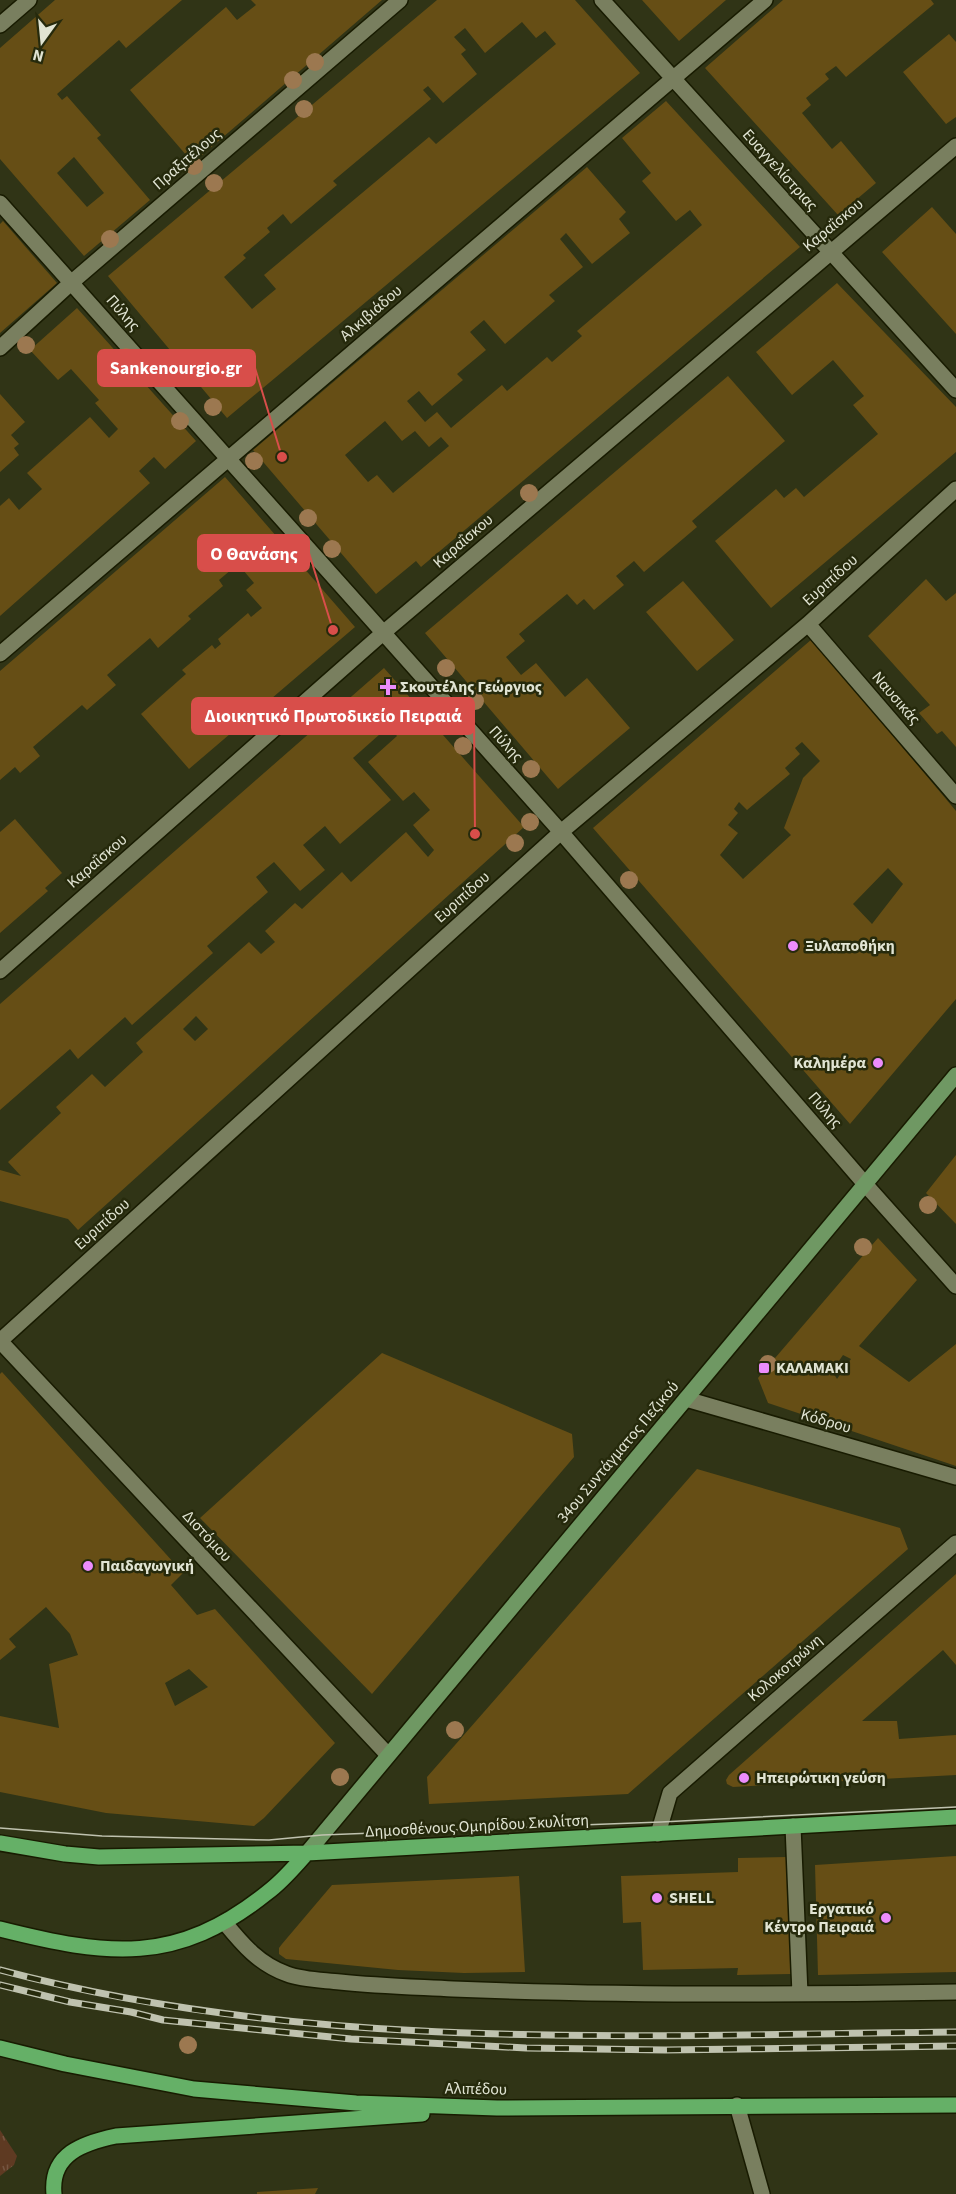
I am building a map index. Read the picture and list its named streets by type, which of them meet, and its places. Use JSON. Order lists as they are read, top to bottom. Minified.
{"streets":{"main road":["34ου Συντάγματος Πεζικού","Δημοσθένους Ομηρίδου Σκυλίτση","Αλιπέδου"],"street":["Πραξιτέλους","Ευαγγελίστριας","Καραΐσκου","Πύλης","Αλκιβιάδου","Ευριπίδου","Ναυσικάς","Κόδρου","Διστόμου","Κολοκοτρώνη"]},"crossings":[["Πραξιτέλους","Πύλης"],["Ευαγγελίστριας","Καραΐσκου"],["Ευαγγελίστριας","Αλκιβιάδου"],["Καραΐσκου","Πύλης"],["Πύλης","Αλκιβιάδου"],["Πύλης","Ευριπίδου"],["Πύλης","34ου Συντάγματος Πεζικού"],["Ευριπίδου","Ναυσικάς"],["Ευριπίδου","Διστόμου"],["Κόδρου","34ου Συντάγματος Πεζικού"],["34ου Συντάγματος Πεζικού","Διστόμου"],["34ου Συντάγματος Πεζικού","Δημοσθένους Ομηρίδου Σκυλίτση"],["Κολοκοτρώνη","Δημοσθένους Ομηρίδου Σκυλίτση"]],"places":{"other":["Sankenourgio.gr","Ο Θανάσης","Διοικητικό Πρωτοδικείο Πειραιά","Ξυλαποθήκη","Καλημέρα","Παιδαγωγική","Ηπειρώτικη γεύση","SHELL","Εργατικό Κέντρο Πειραιά"],"health":["Σκουτέλης Γεώργιος"],"transit":["ΚΑΛΑΜΑΚΙ"]},"north":"bottom"}
